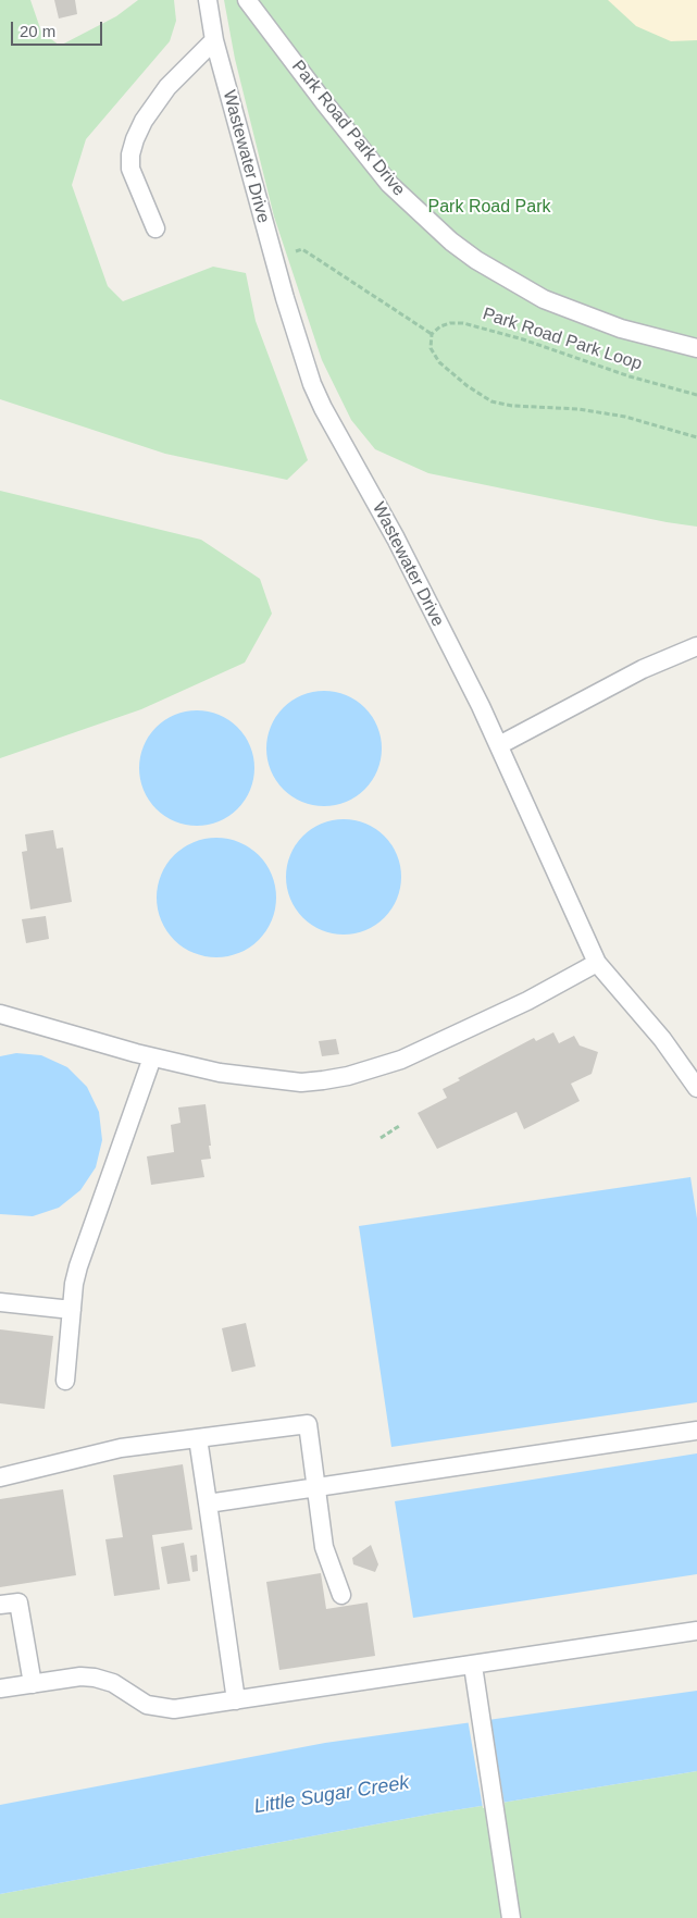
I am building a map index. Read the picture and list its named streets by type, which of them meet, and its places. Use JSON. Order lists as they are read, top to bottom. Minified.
{"streets":{"lane":["Park Road Park Drive","Wastewater Drive"],"path":["Park Road Park Loop"]},"water":["Little Sugar Creek"],"parks":["Park Road Park"],"scale_bar":"20 m"}
